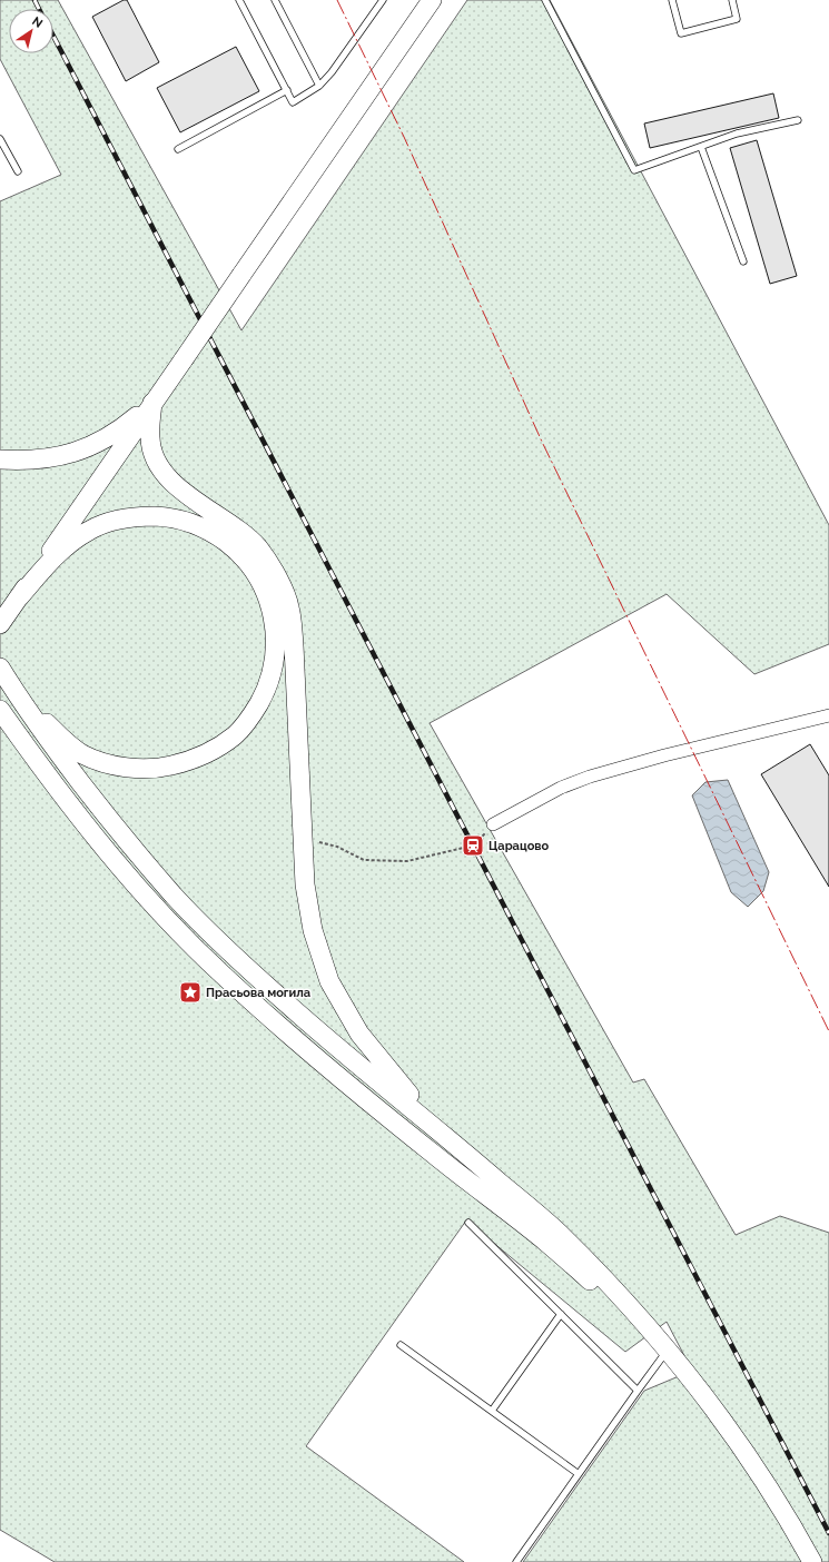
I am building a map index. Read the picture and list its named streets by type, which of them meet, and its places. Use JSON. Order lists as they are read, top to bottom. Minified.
{"places":{"station":["Царацово"],"place":["Прасьова могила"]},"north":"top right"}
